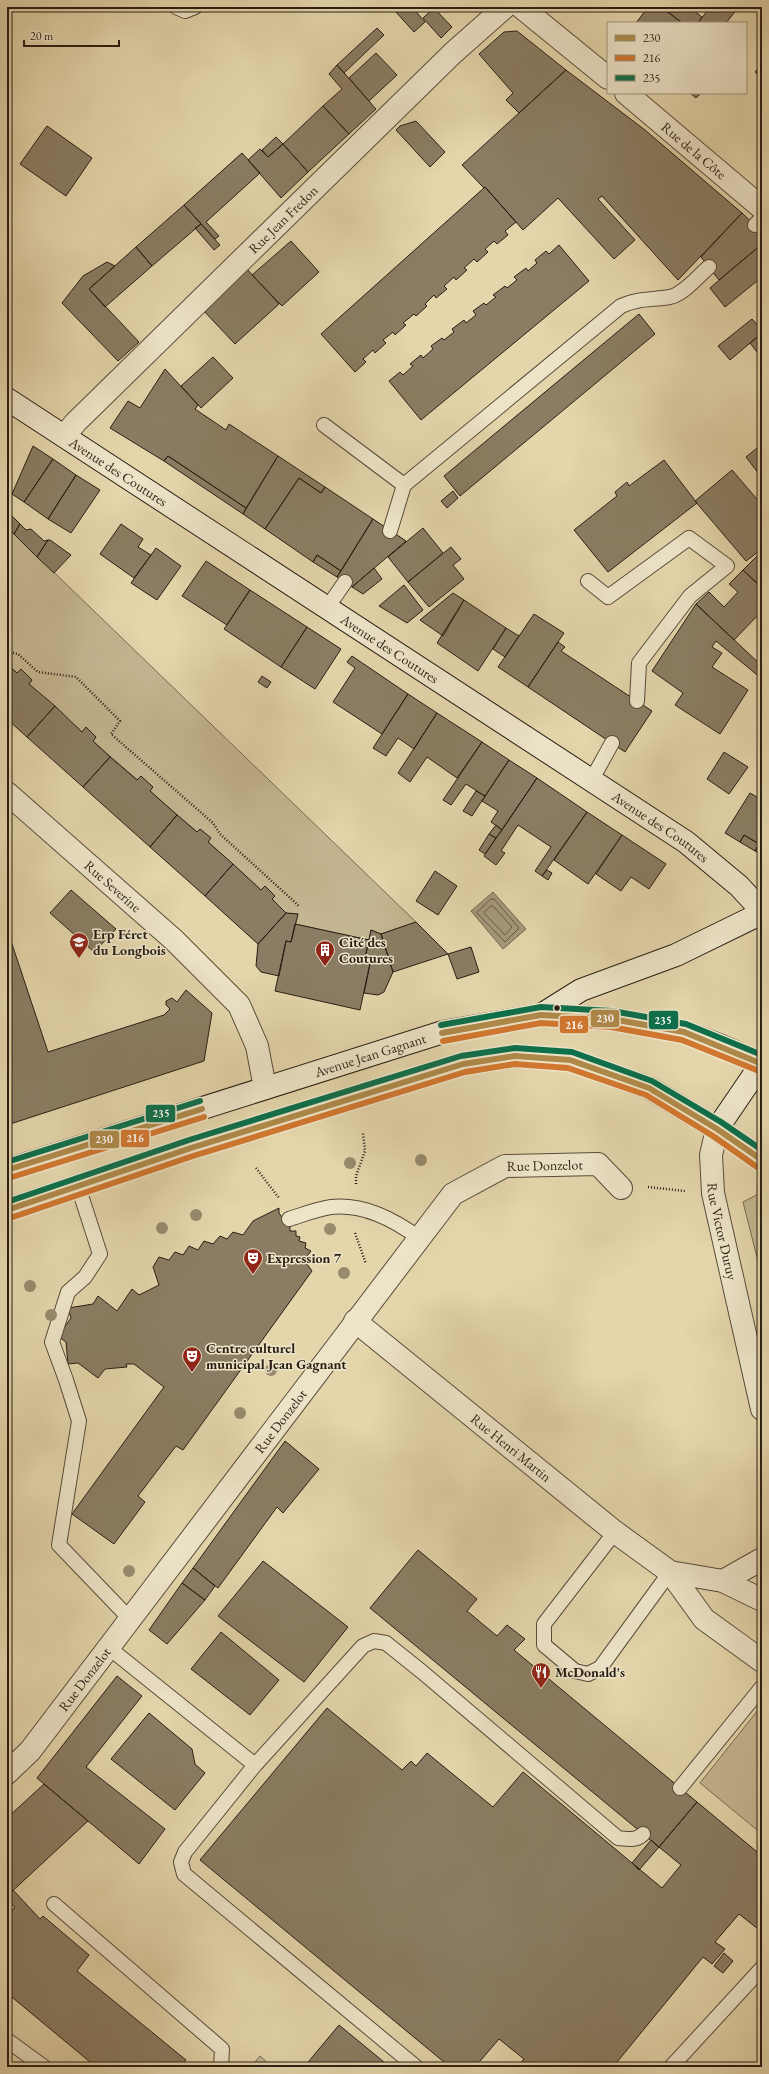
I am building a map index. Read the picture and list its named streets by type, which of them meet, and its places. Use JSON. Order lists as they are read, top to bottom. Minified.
{"streets":{"street":["Rue de la Côte","Rue Jean Fredon","Avenue des Coutures","Rue Severine","Avenue Jean Gagnant","Rue Donzelot","Rue Victor Duruy","Rue Henri Martin"]},"crossings":[["Rue Jean Fredon","Avenue des Coutures"],["Rue Severine","Avenue Jean Gagnant"],["Avenue Jean Gagnant","Rue Victor Duruy"],["Rue Donzelot","Rue Henri Martin"]],"places":{"school or university":["Erp Féret du Longbois"],"building":["Cité des Coutures"],"theatre":["Expression 7","Centre culturel municipal Jean Gagnant"],"restaurant":["McDonald's"]},"lines":["transit line 235","transit line 230","transit line 216"],"legend":["230","216","235"],"scale_bar":"20 m"}
